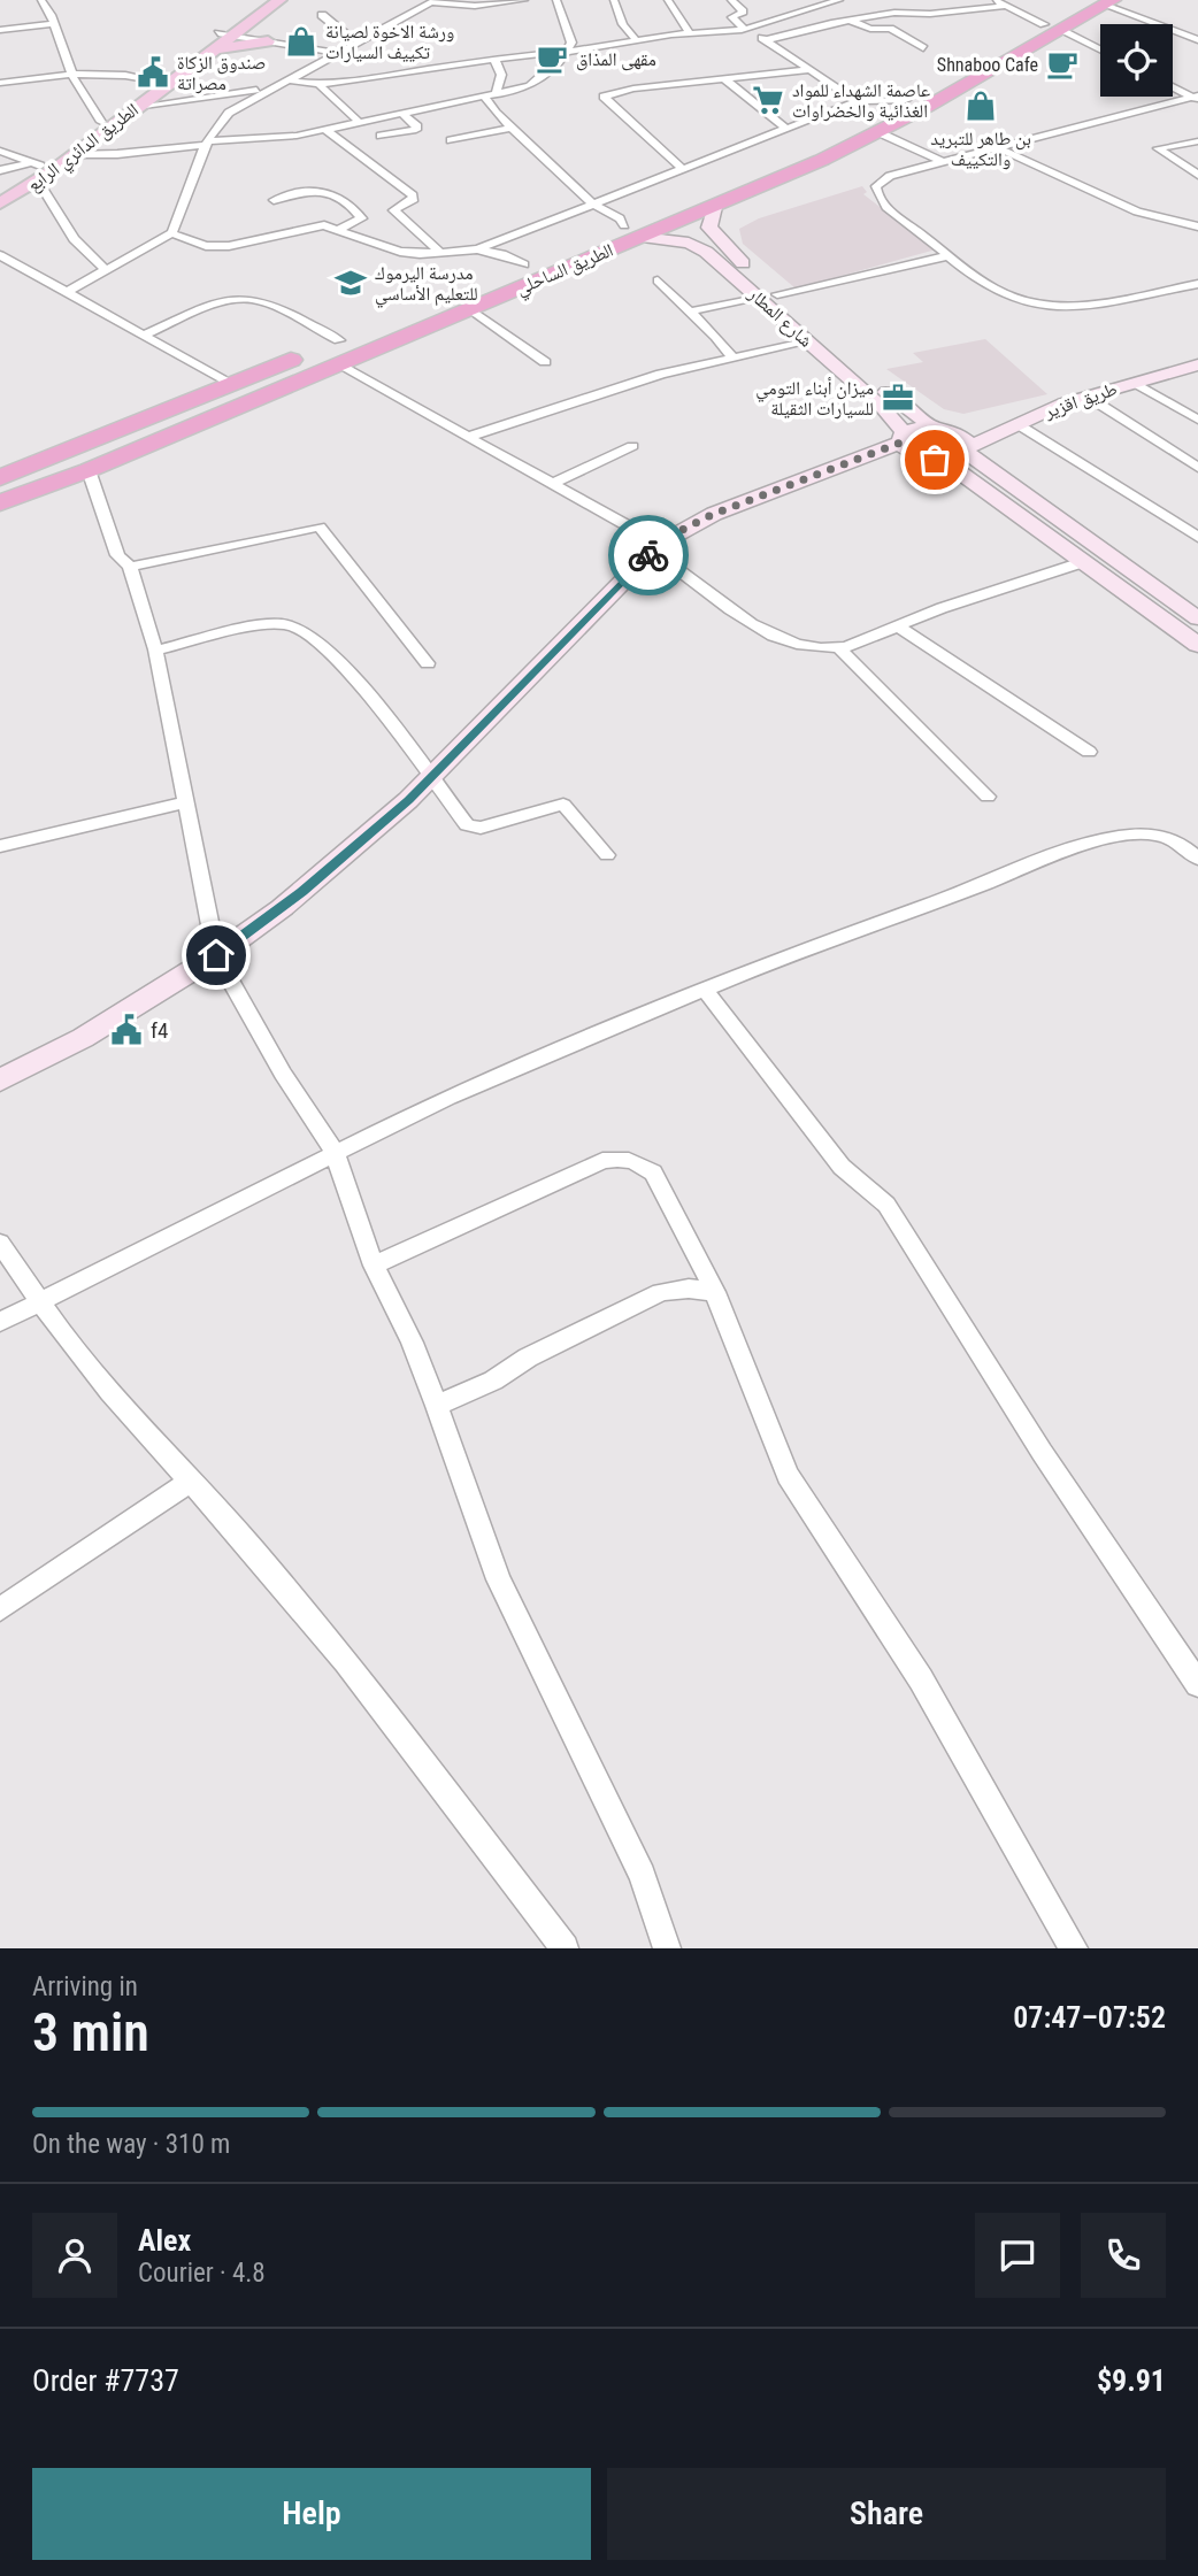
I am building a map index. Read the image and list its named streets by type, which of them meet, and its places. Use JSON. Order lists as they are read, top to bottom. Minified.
{"streets":{"highway":["الطريق الساحلي"],"main road":["الطريق الدائري الرابع"],"street":["شارع المطار","طريق اقزير"]},"crossings":[["الطريق الساحلي","شارع المطار"]],"places":{"shop":["ورشة الاخوة لصيانة تكييف السيارات","بن طاهر للتبريد والتكييف"],"cafe":["مقهى المذاق","Shnaboo Cafe"],"public building":["صندوق الزكاة مصراتة","f4"],"supermarket":["عاصمة الشهداء للمواد الغذائية والخضراوات"],"school or university":["مدرسة اليرموك للتعليم الأساسي"],"office":["ميزان أبناء التومي للسيارات الثقيلة"]},"page":{"heading":["3 min","Arriving in","07:47–07:52"],"panel":["Alex","Courier · 4.8","Order #7737","$9.91"],"bar":"On the way · 310 m","buttons":["Help","Share"]}}
